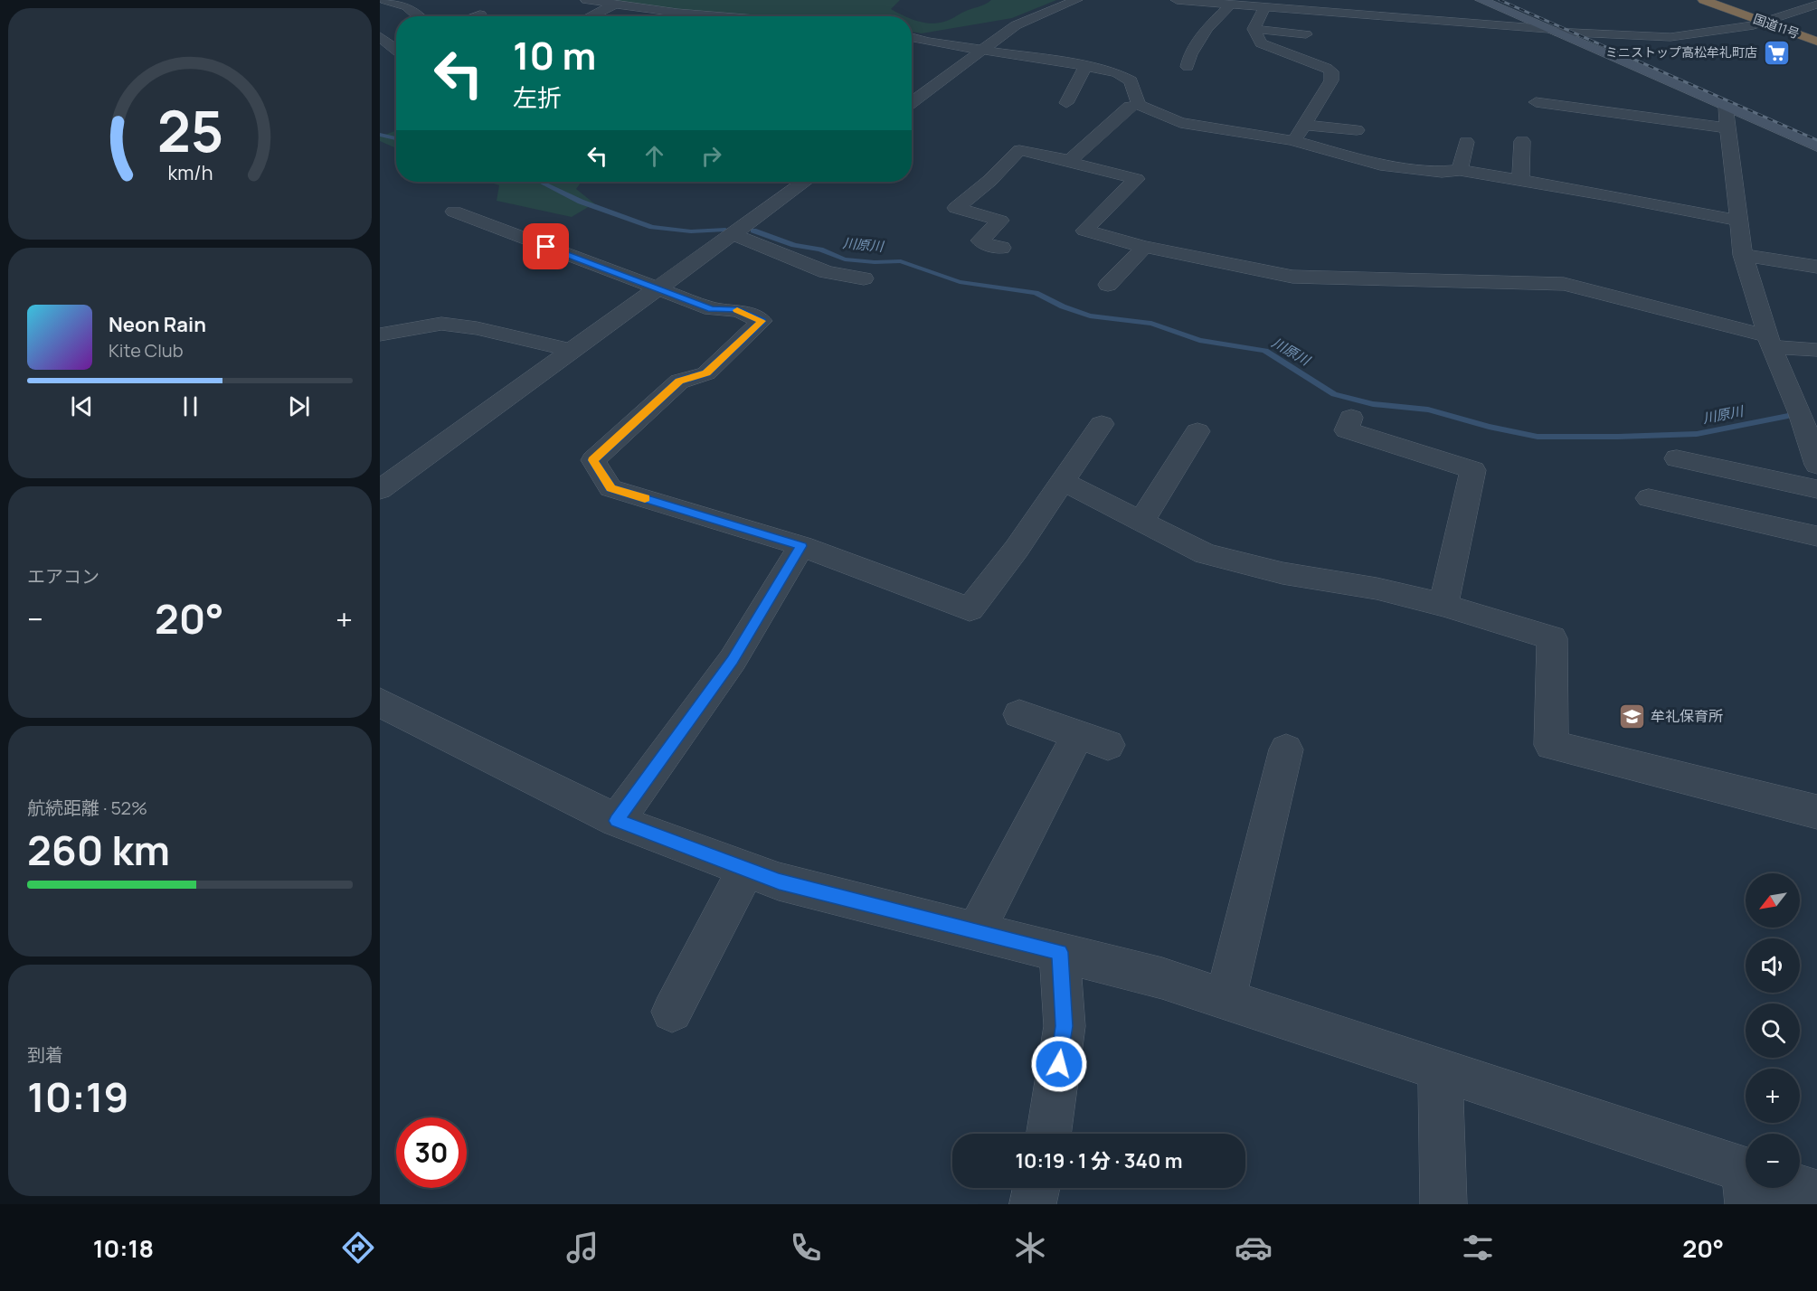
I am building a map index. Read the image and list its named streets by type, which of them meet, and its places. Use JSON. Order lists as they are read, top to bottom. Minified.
{"streets":{"highway":["国道11号"]},"water":["川原川"],"places":{"supermarket":["ミニストップ高松牟礼町店"],"school or university":["牟礼保育所"]},"north":"bottom left","page":{"turn":["10 m","左折"],"song":["Neon Rain","Kite Club"],"tile":["エアコン",["航続距離 · 52%","260 km"],["到着","10:19"]],"heat":["−","20°","+"],"map_buttons":["+","−"],"limit":"30","trip":"10:19 · 1 分 · 340 m","tabs":["10:18","20°"],"gauge":["25","km/h"]}}
